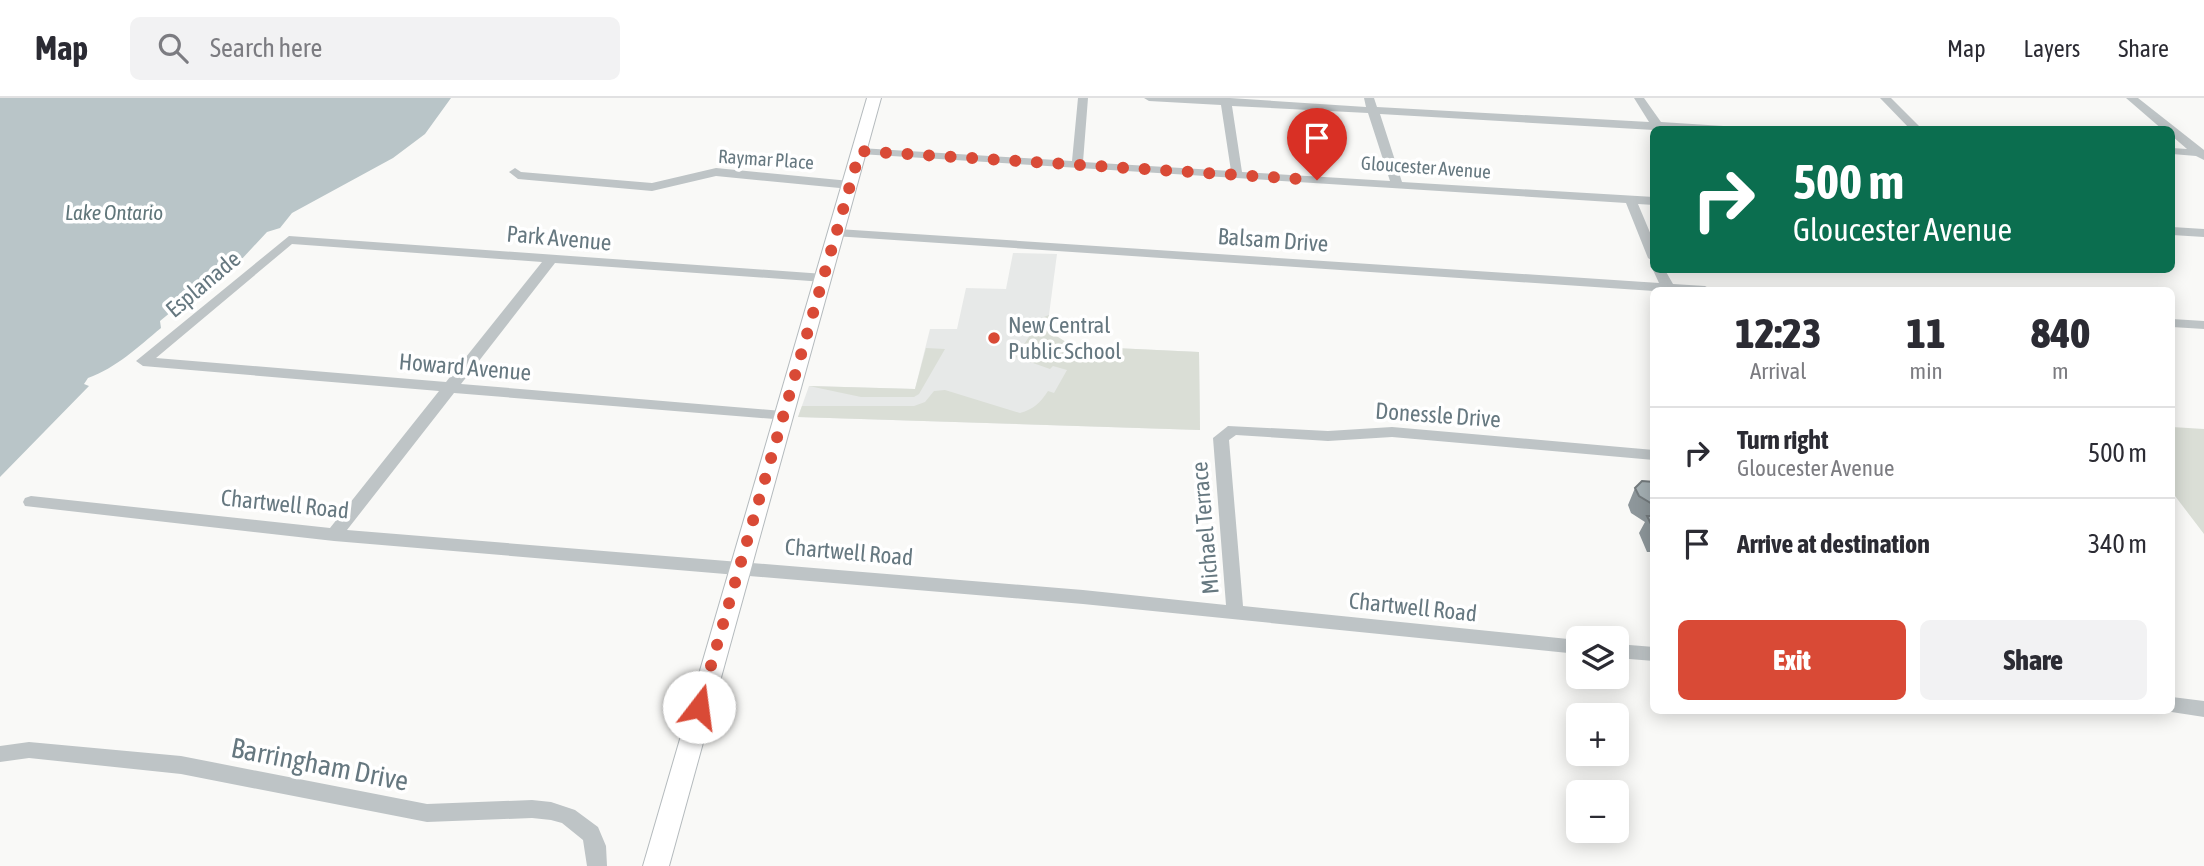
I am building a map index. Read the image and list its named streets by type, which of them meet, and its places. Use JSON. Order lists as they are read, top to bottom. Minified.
{"streets":{"street":["Raymar Place","Gloucester Avenue","Park Avenue","Balsam Drive","Esplanade","Howard Avenue","Donessle Drive","Chartwell Road","Michael Terrace","Barringham Drive"]},"crossings":[["Park Avenue","Esplanade"],["Esplanade","Howard Avenue"],["Donessle Drive","Michael Terrace"],["Chartwell Road","Michael Terrace"]],"water":["Lake Ontario"],"places":["New Central Public School"],"page":{"header":"Map","search":"Search here","nav":["Map","Layers","Share"],"turn":["500 m","Gloucester Avenue"],"eta":["12:23","Arrival","11","min","840","m"],"list":[{"name":"Turn right","note":"Gloucester Avenue","value":"500 m"},{"name":"Arrive at destination","value":"340 m"}],"buttons":["Exit","Share"],"map_buttons":["+","−"]}}
